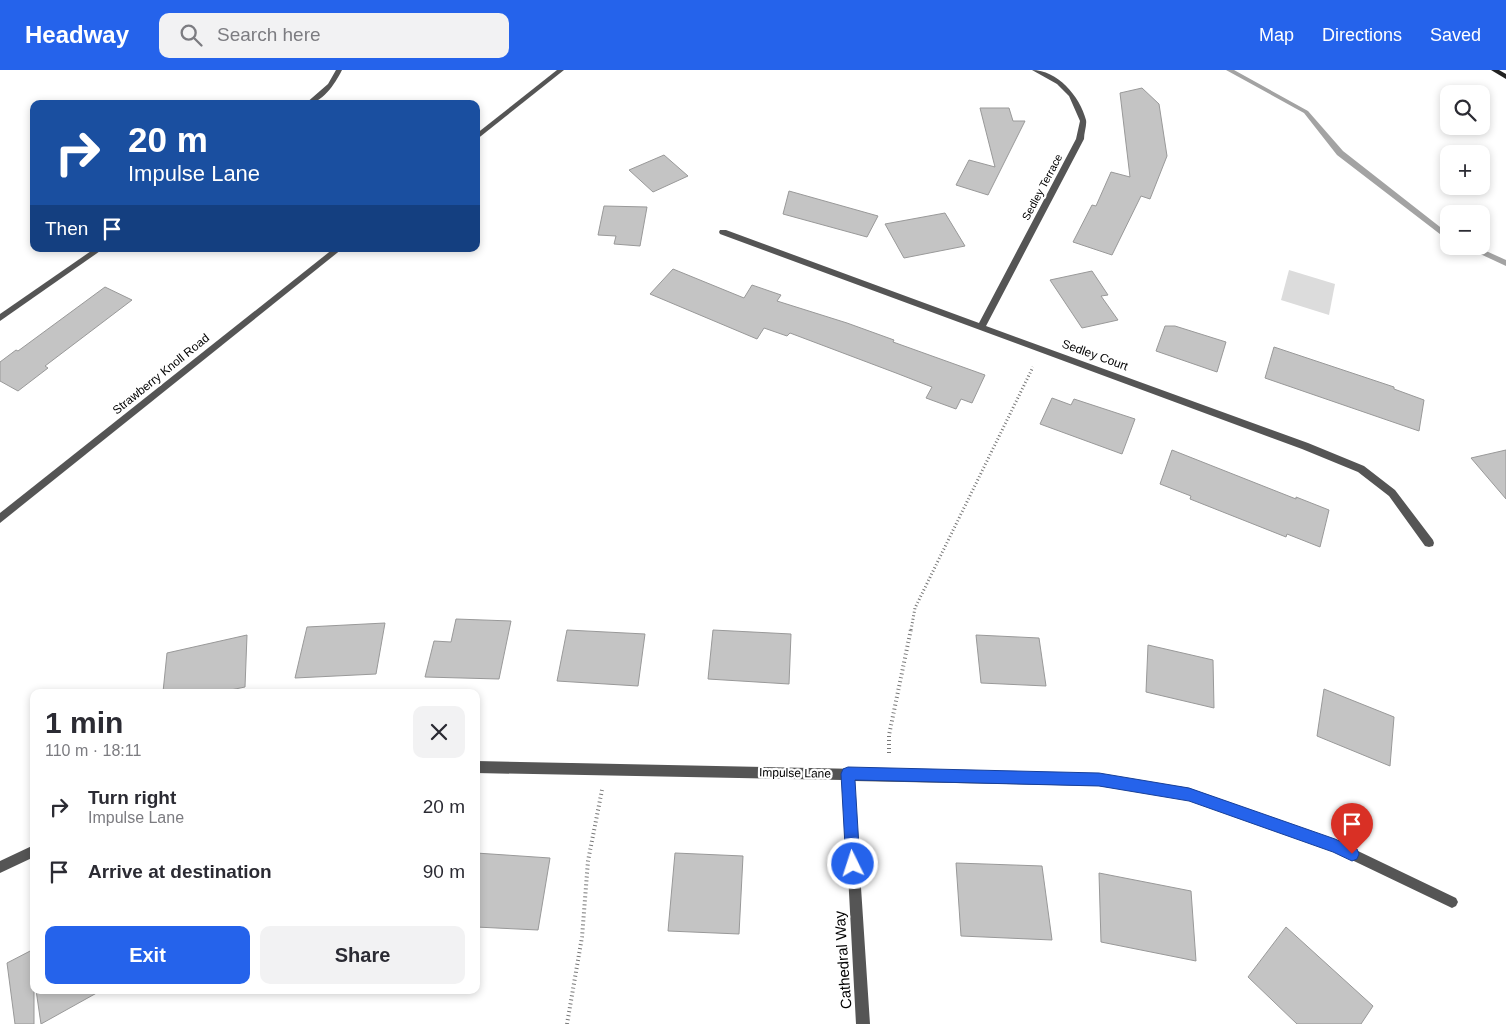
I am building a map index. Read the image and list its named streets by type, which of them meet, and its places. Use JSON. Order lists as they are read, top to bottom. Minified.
{"streets":{"street":["Sedley Terrace","Sedley Court","Strawberry Knoll Road","Impulse Lane","Cathedral Way"]},"crossings":[["Sedley Terrace","Sedley Court"],["Impulse Lane","Cathedral Way"]],"page":{"header":"Headway","search":"Search here","nav":["Map","Directions","Saved"],"map_buttons":["+","−"],"turn":["20 m","Impulse Lane"],"then":"Then","heading":["1 min","110 m · 18:11"],"list":[{"name":"Turn right","note":"Impulse Lane","value":"20 m"},{"name":"Arrive at destination","value":"90 m"}],"buttons":["Exit","Share"]}}
